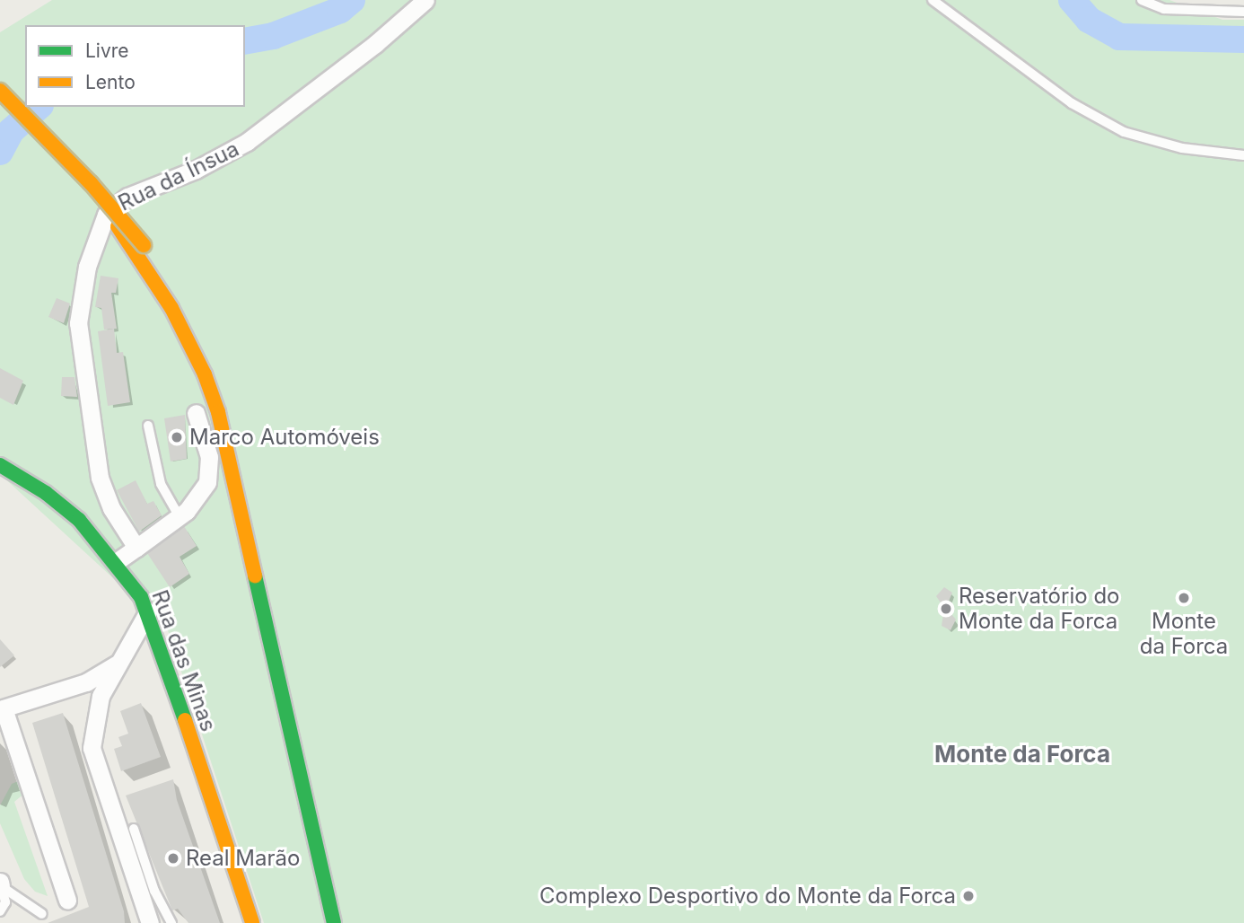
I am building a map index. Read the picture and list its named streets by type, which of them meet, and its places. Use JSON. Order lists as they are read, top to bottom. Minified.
{"streets":{"main road":["Rua das Minas"],"street":["Rua da Ínsua"]},"districts":["Monte da Forca"],"places":["Marco Automóveis","Monte da Forca","Reservatório do Monte da Forca","Real Marão","Complexo Desportivo do Monte da Forca"],"legend":["Livre","Lento"]}
